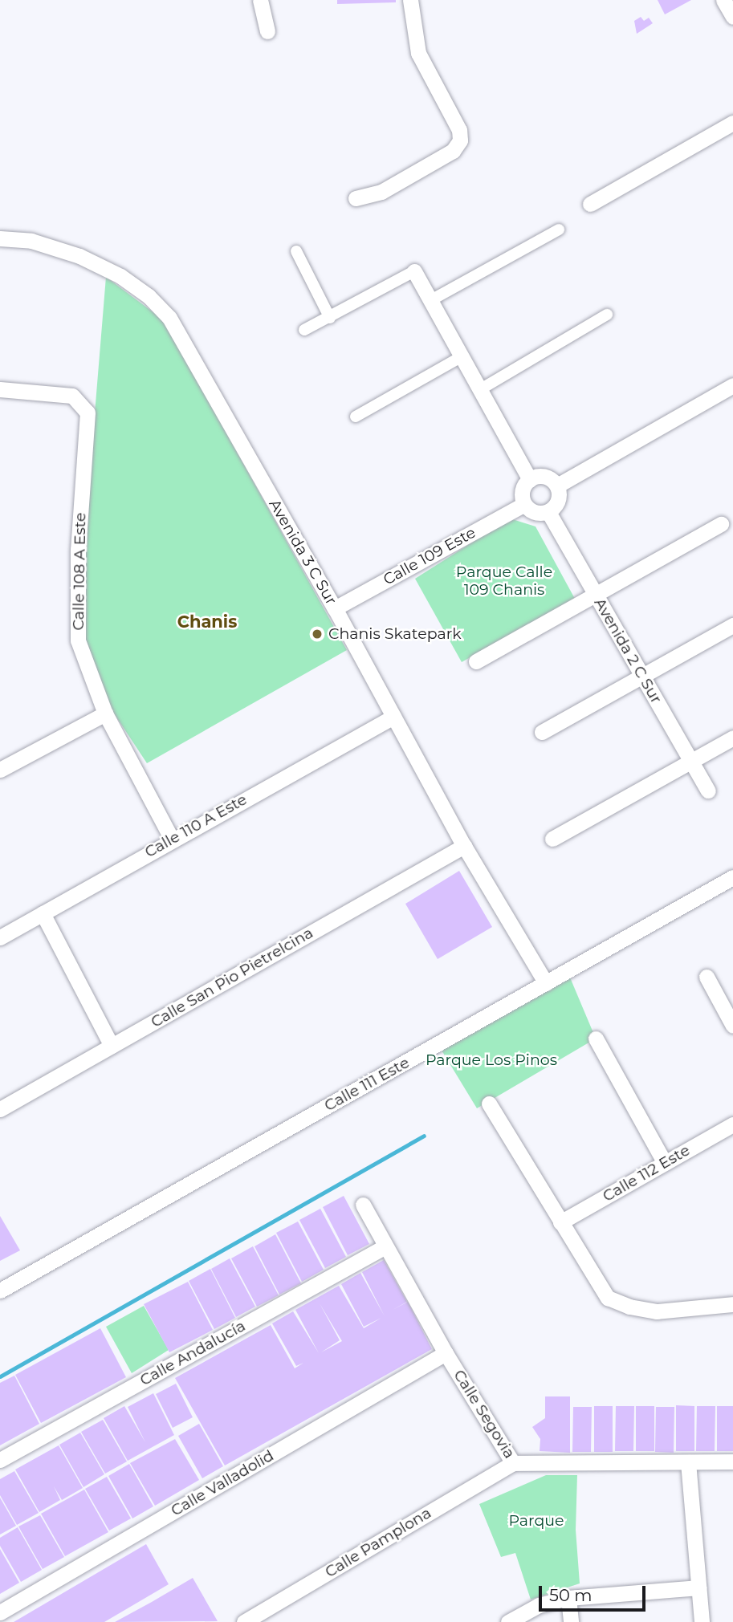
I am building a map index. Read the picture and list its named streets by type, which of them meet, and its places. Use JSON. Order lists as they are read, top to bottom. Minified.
{"streets":{"street":["Avenida 3 C Sur","Calle 109 Este","Calle 108 A Este","Avenida 2 C Sur","Calle 110 A Este","Calle San Pio Pietrelcina","Calle 111 Este","Calle 112 Este","Calle Andalucía","Calle Segovia","Calle Valladolid","Calle Pamplona"]},"crossings":[["Avenida 3 C Sur","Calle 109 Este"],["Avenida 3 C Sur","Calle 110 A Este"],["Avenida 3 C Sur","Calle San Pio Pietrelcina"],["Avenida 3 C Sur","Calle 111 Este"],["Calle 109 Este","Avenida 2 C Sur"],["Calle 108 A Este","Calle 110 A Este"],["Calle Andalucía","Calle Segovia"],["Calle Segovia","Calle Valladolid"],["Calle Segovia","Calle Pamplona"]],"districts":["Chanis"],"parks":["Parque Calle 109 Chanis","Parque Los Pinos","Parque"],"places":["Chanis Skatepark"],"scale_bar":"50 m"}
